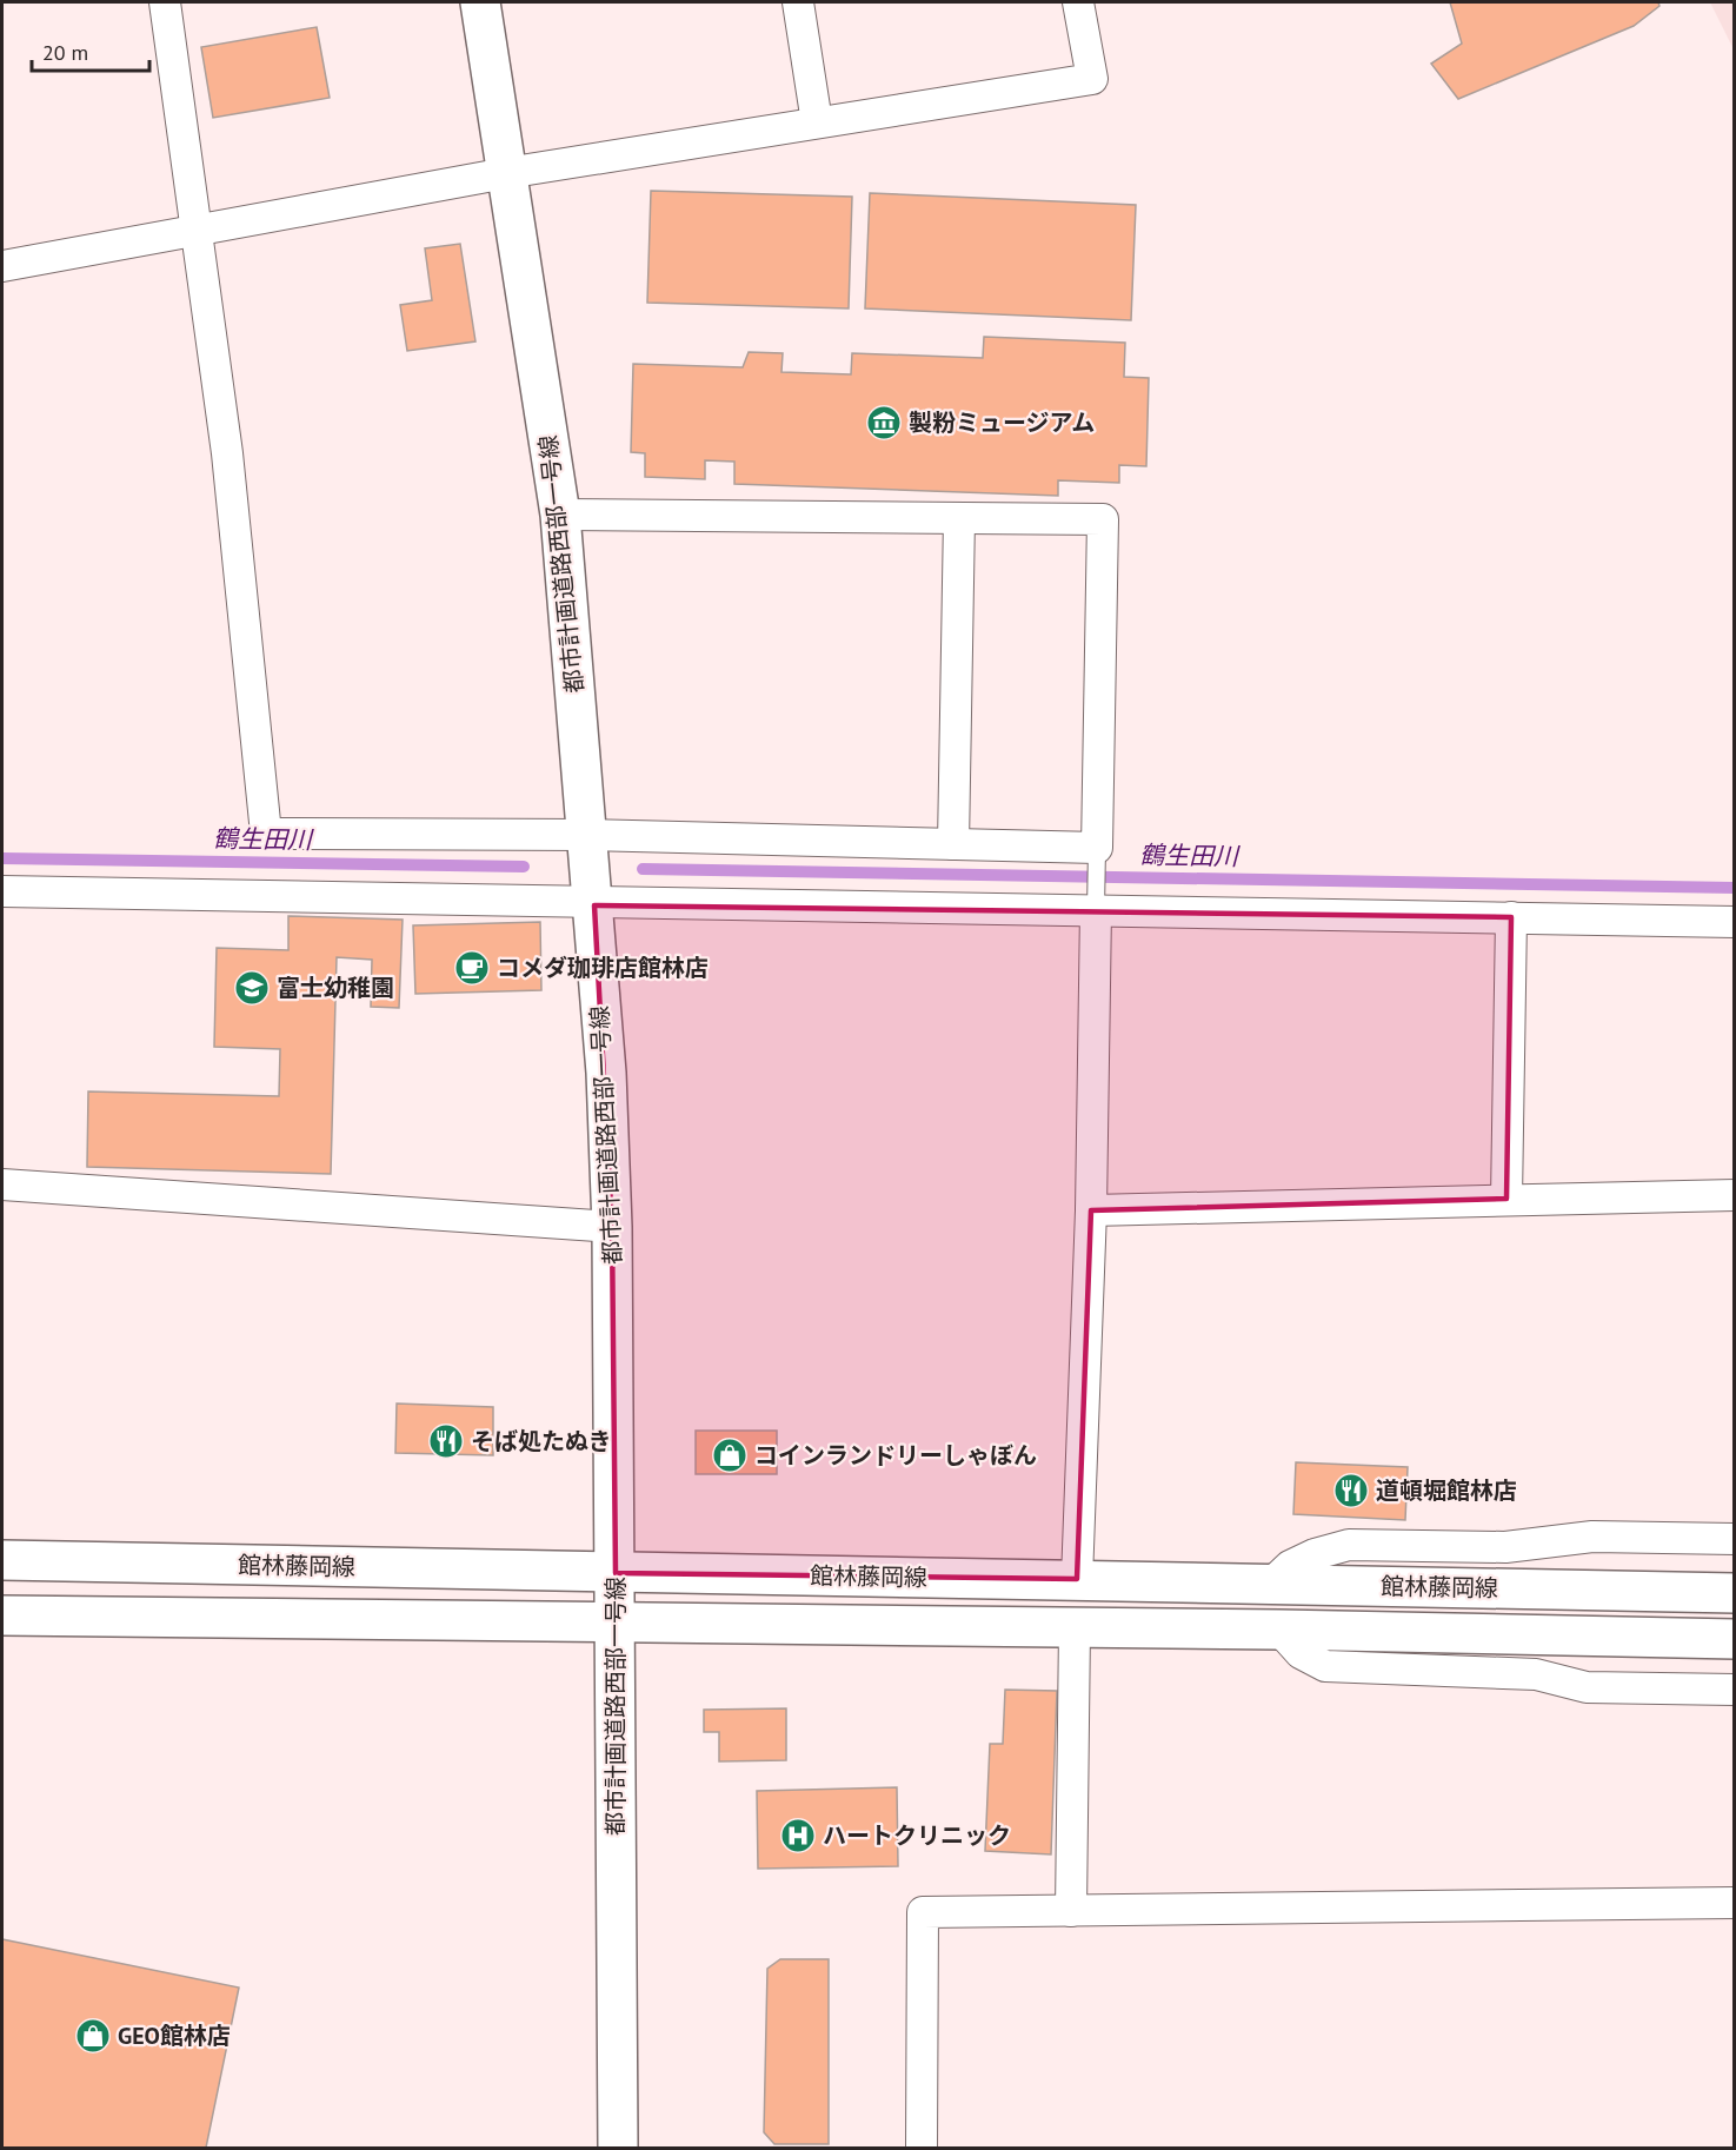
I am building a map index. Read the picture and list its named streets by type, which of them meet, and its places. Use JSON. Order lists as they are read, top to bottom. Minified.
{"streets":{"main road":["都市計画道路西部一号線","館林藤岡線"]},"crossings":[["都市計画道路西部一号線","館林藤岡線"]],"water":["鶴生田川"],"places":{"museum":["製粉ミュージアム"],"cafe":["コメダ珈琲店館林店"],"school or university":["富士幼稚園"],"restaurant":["そば処たぬき","道頓堀館林店"],"shop":["コインランドリーしゃぼん","GEO館林店"],"hospital":["ハートクリニック"]},"scale_bar":"20 m"}
